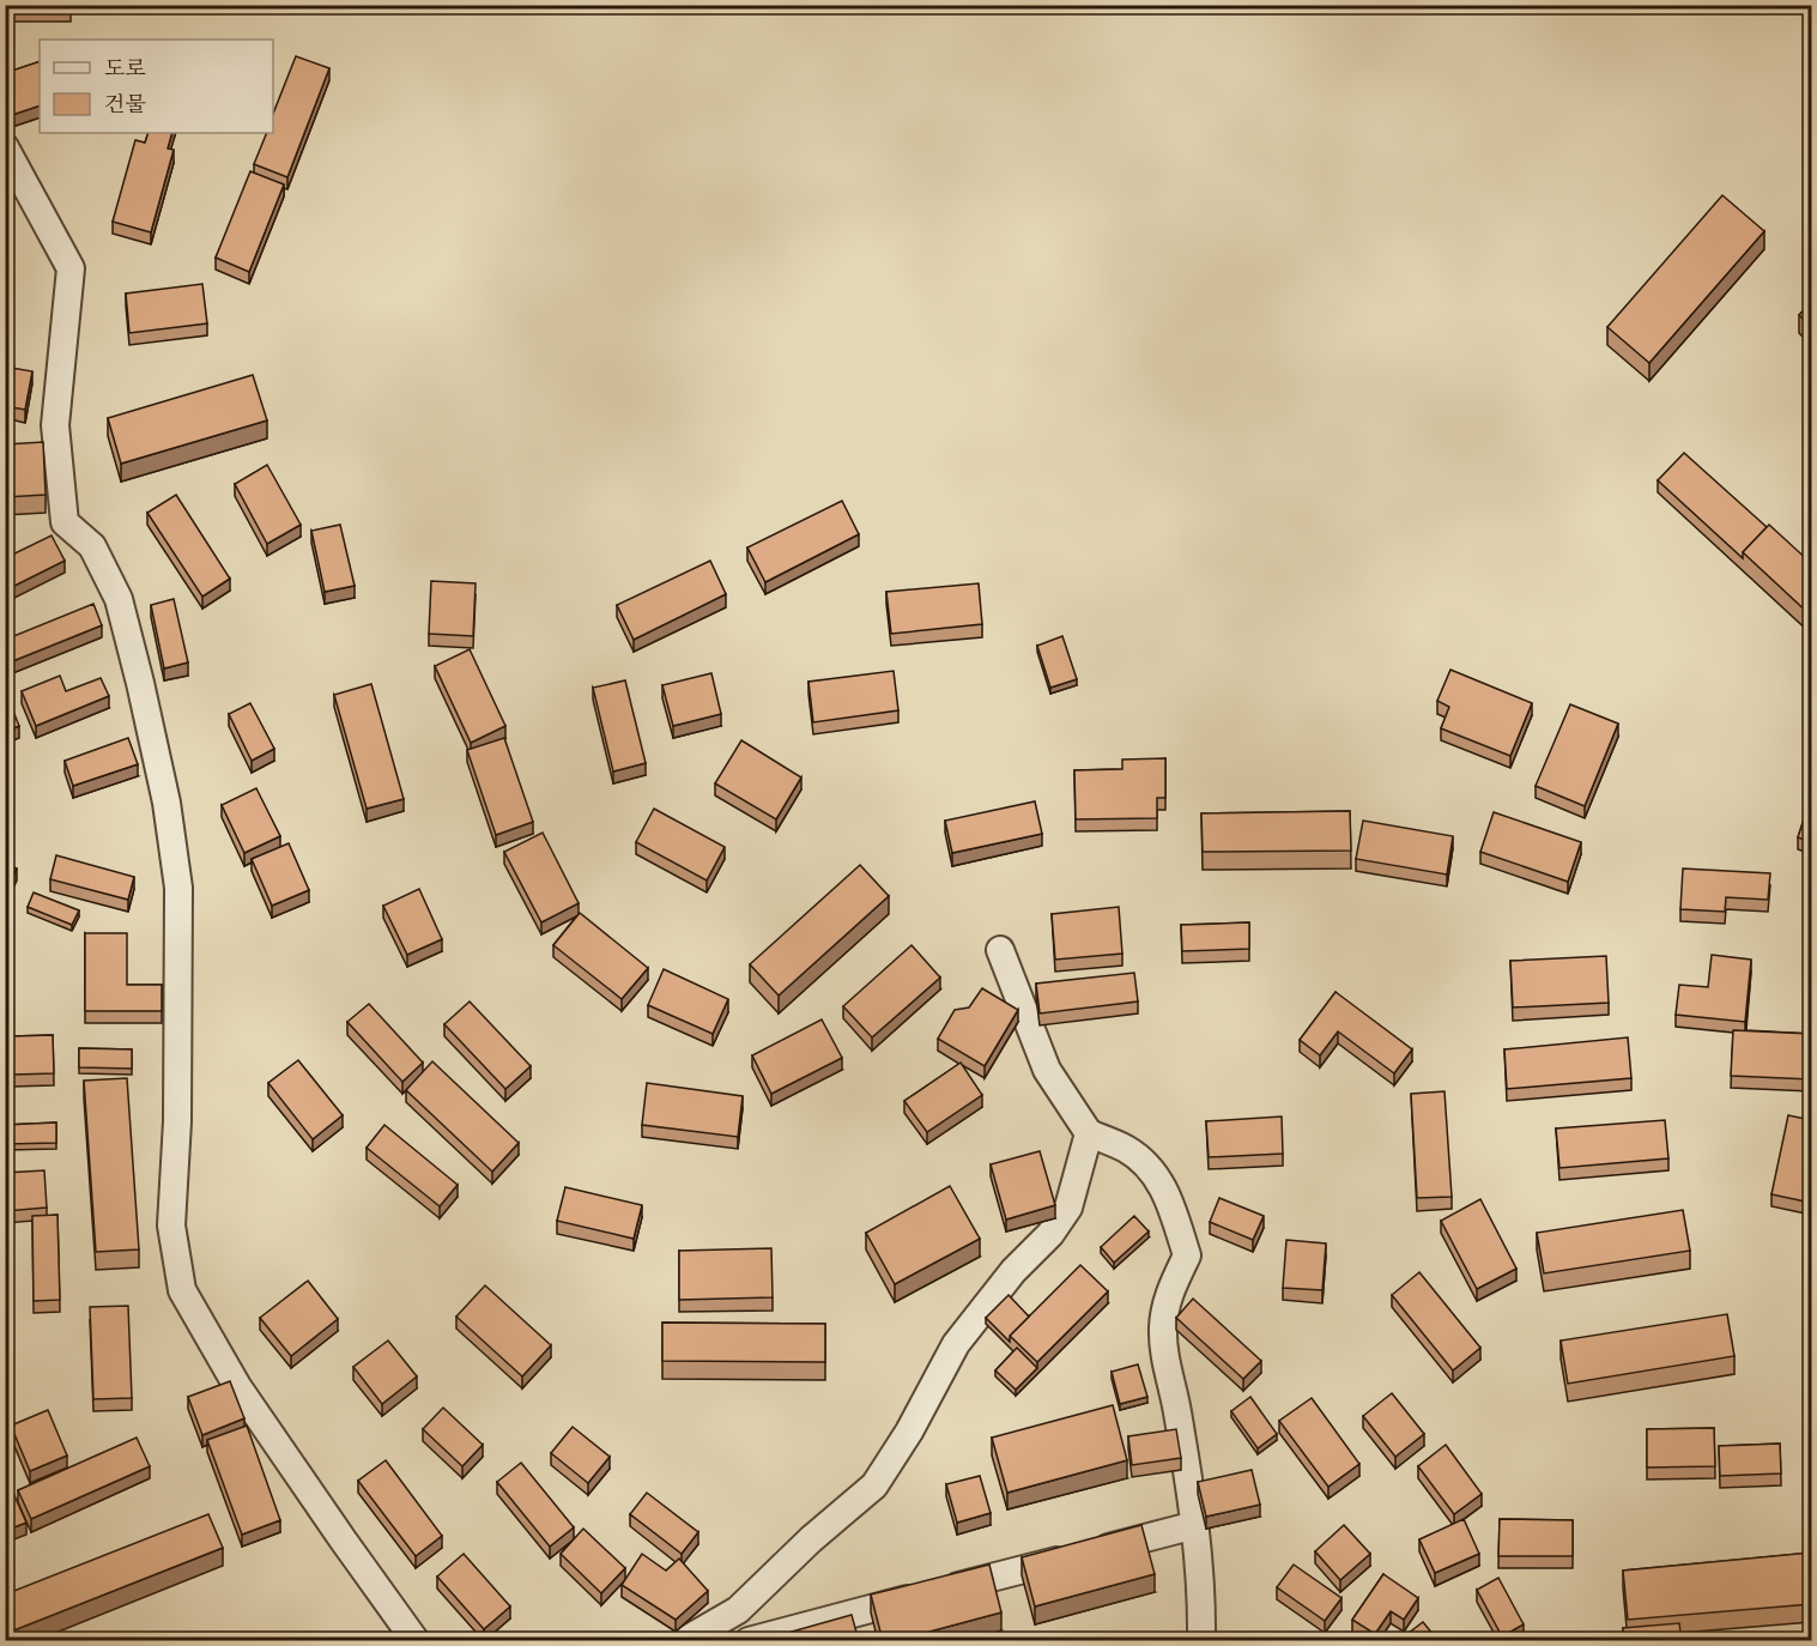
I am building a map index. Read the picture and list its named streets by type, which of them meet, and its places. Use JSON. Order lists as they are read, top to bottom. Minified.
{"legend":["도로","건물"]}
